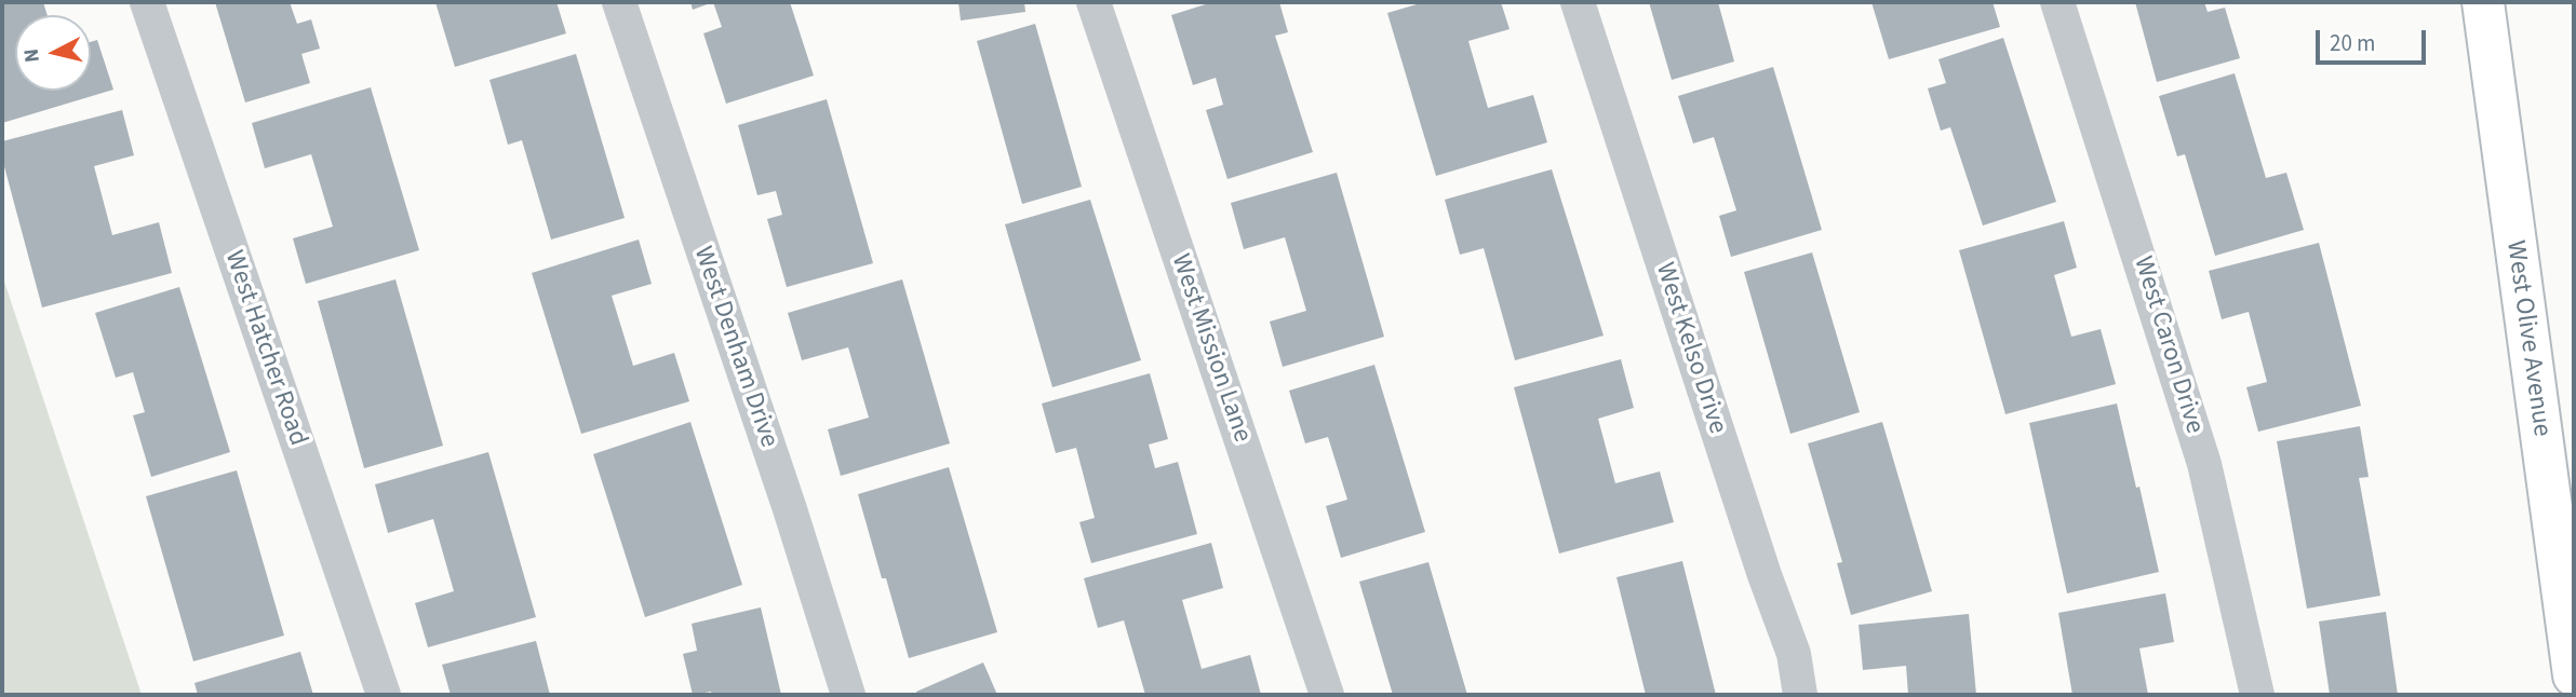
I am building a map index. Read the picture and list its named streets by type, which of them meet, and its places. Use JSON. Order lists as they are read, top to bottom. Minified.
{"streets":{"main road":["West Olive Avenue"],"street":["West Caron Drive","West Denham Drive","West Hatcher Road","West Mission Lane","West Kelso Drive"]},"scale_bar":"20 m","north":"left"}
